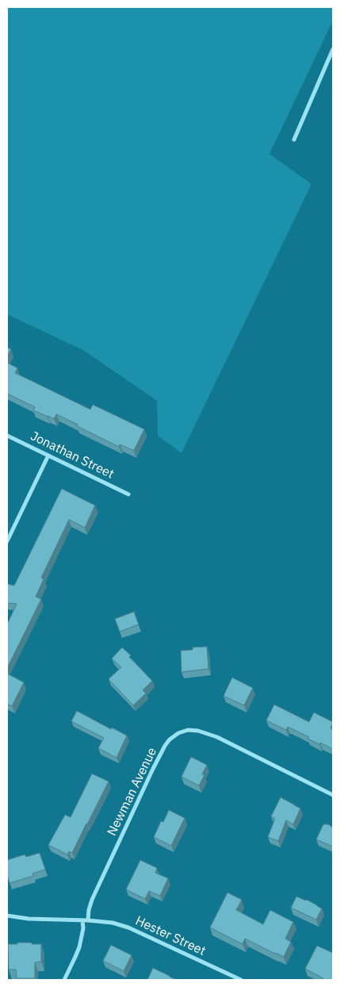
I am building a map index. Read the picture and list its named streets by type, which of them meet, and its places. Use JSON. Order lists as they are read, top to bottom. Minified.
{"streets":{"street":["Jonathan Street","Newman Avenue","Hester Street"]},"crossings":[["Newman Avenue","Hester Street"]]}
